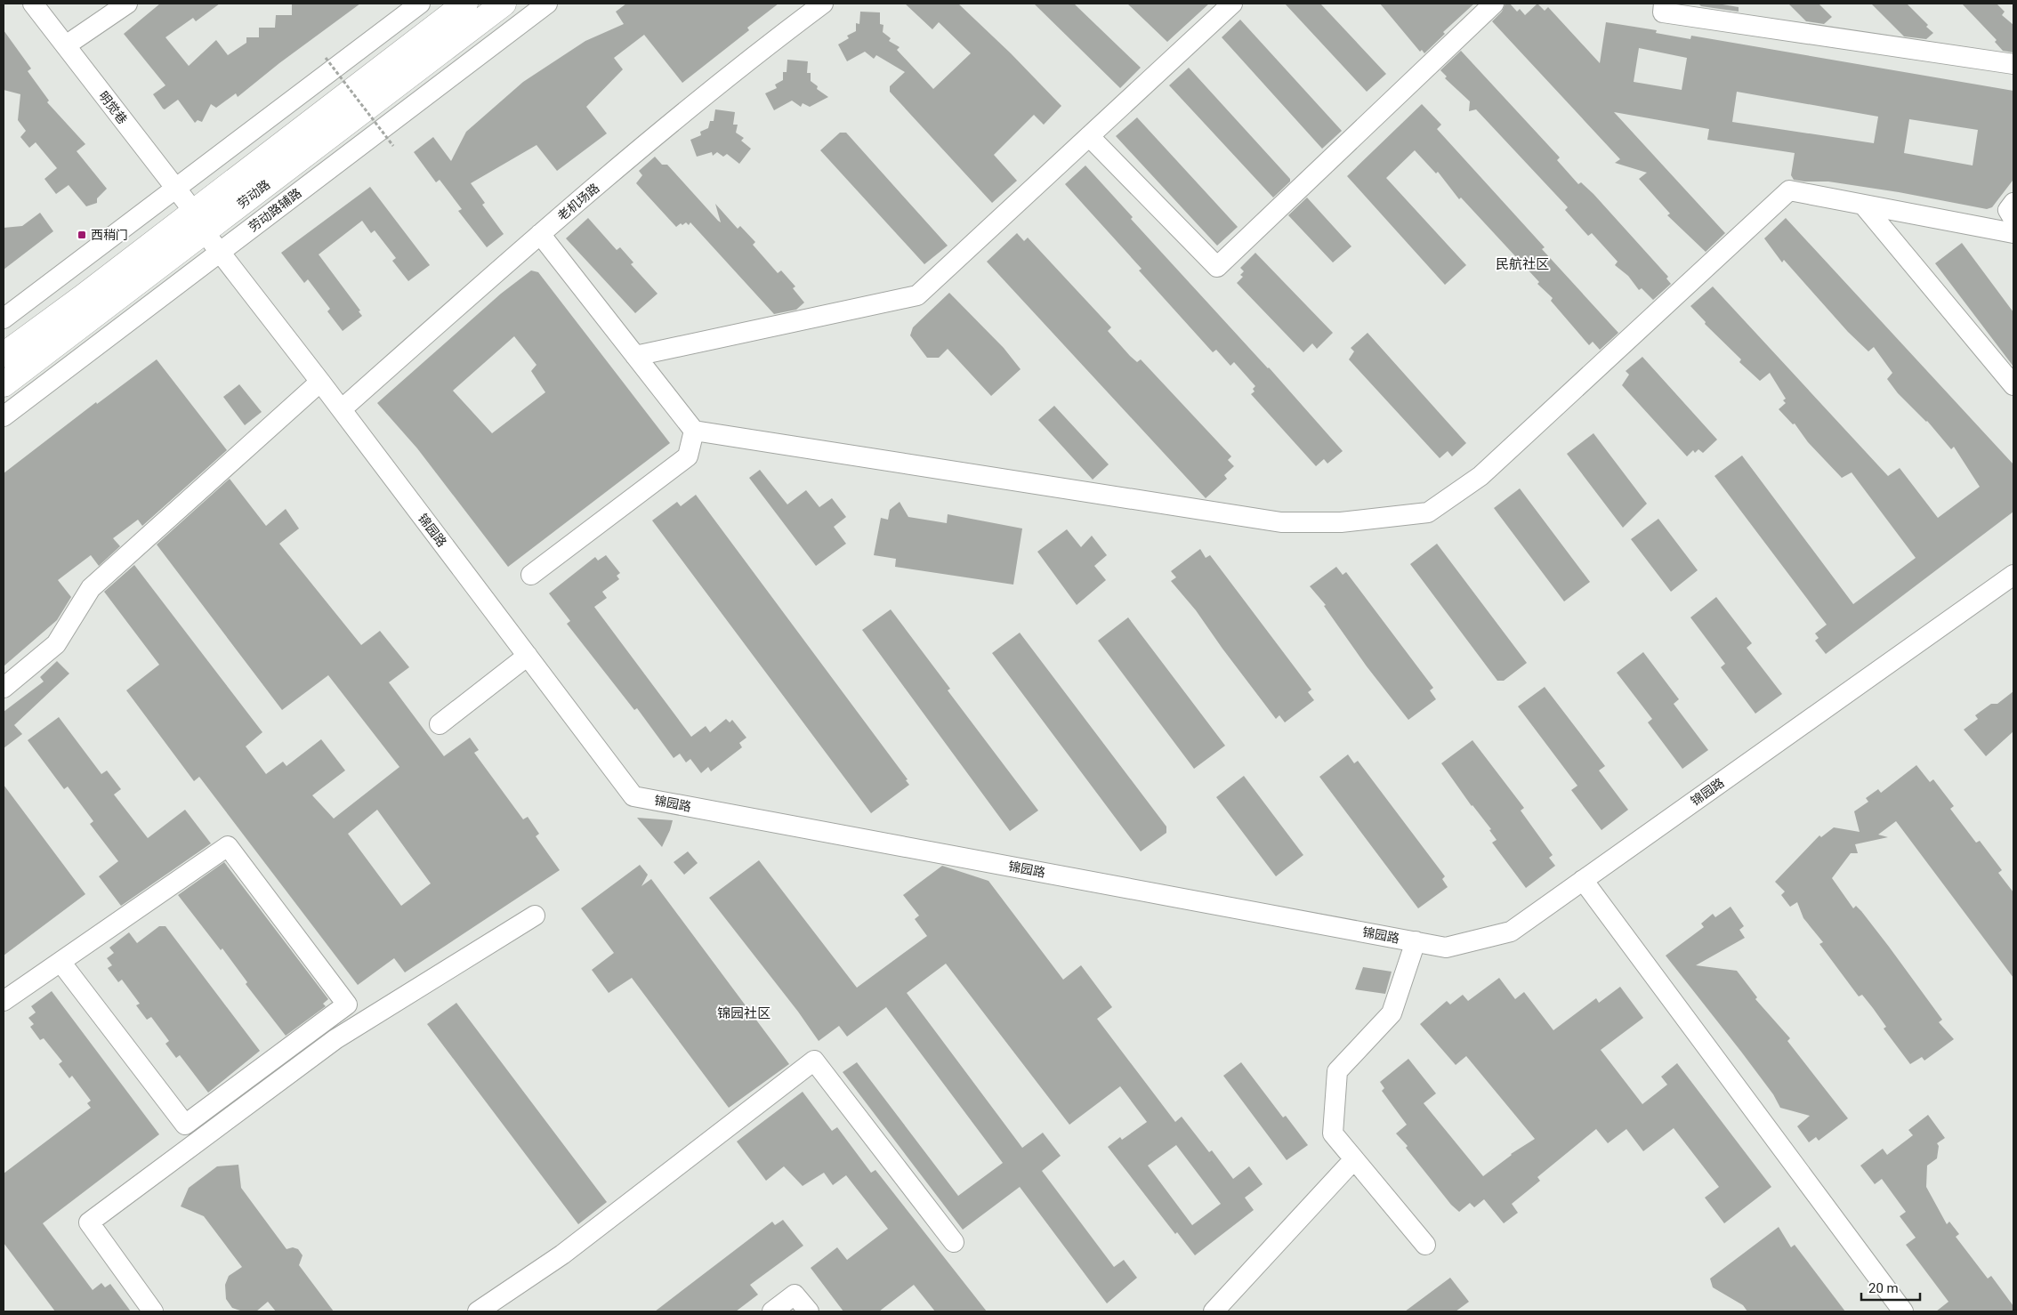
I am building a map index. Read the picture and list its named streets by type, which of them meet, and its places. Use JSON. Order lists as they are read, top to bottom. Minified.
{"streets":{"main road":["劳动路"],"street":["明觉巷","老机场路","劳动路辅路","锦园路"]},"crossings":[["明觉巷","劳动路"],["明觉巷","锦园路"],["劳动路","锦园路"],["老机场路","锦园路"],["劳动路辅路","锦园路"]],"districts":["民航社区","锦园社区"],"places":{"transit":["西稍门"]},"scale_bar":"20 m"}
